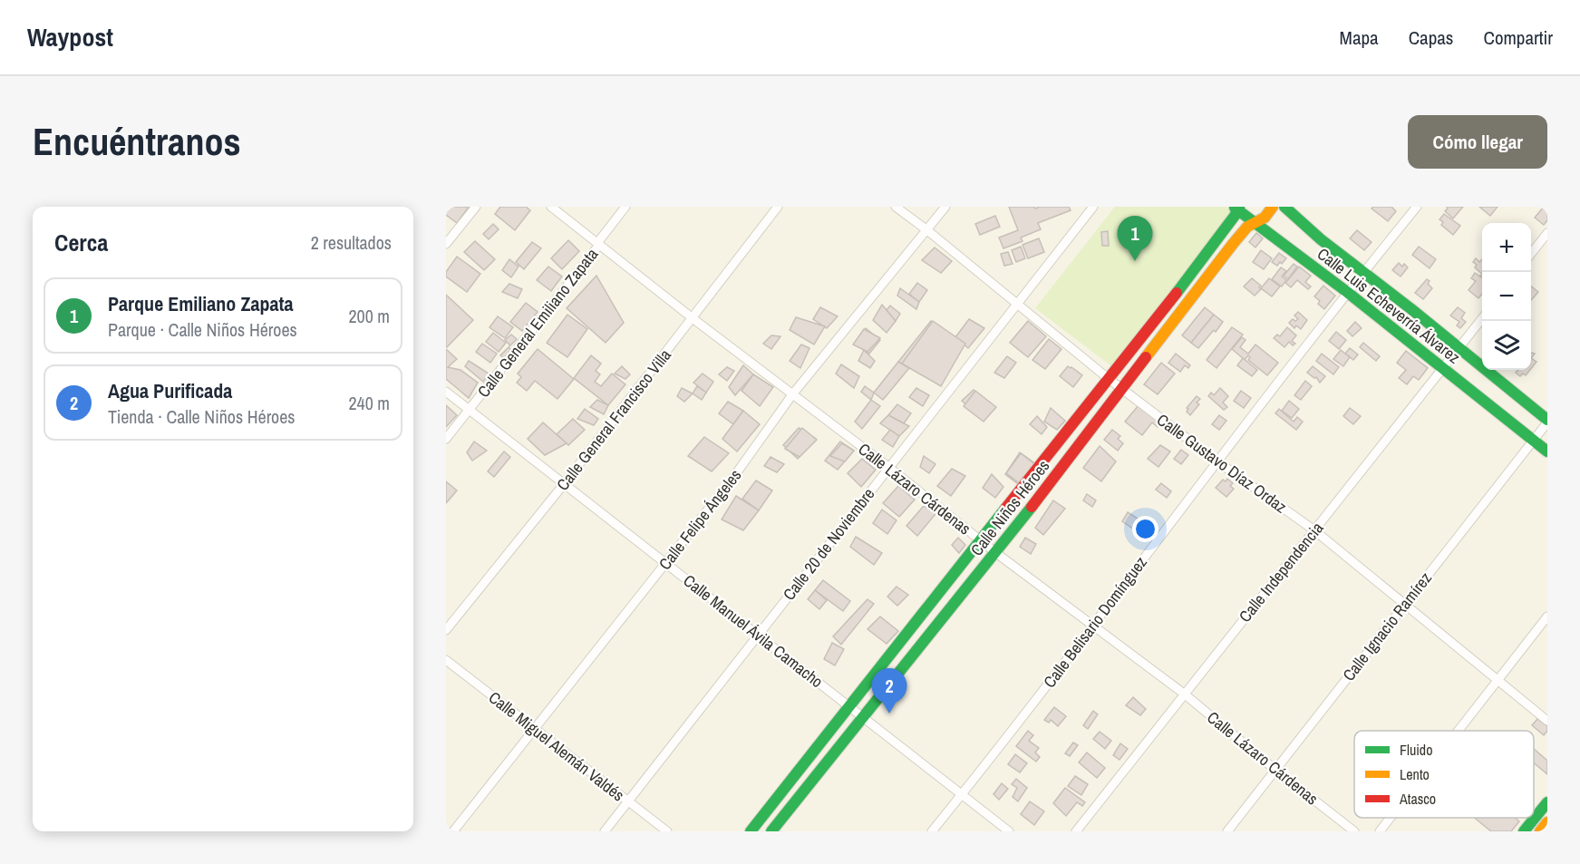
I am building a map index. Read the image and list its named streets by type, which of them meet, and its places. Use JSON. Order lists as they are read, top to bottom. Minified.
{"streets":{"street":["Calle Luis Echeverría Álvarez","Calle General Emiliano Zapata","Calle General Francisco Villa","Calle Gustavo Díaz Ordaz","Calle Lázaro Cárdenas","Calle Niños Héroes","Calle Felipe Ángeles","Calle 20 de Noviembre","Calle Independencia","Calle Belisario Domínguez","Calle Ignacio Ramírez","Calle Manuel Ávila Camacho","Calle Miguel Alemán Valdés"]},"crossings":[["Calle Luis Echeverría Álvarez","Calle Niños Héroes"],["Calle Luis Echeverría Álvarez","Calle Independencia"],["Calle Luis Echeverría Álvarez","Calle Belisario Domínguez"],["Calle Luis Echeverría Álvarez","Calle Ignacio Ramírez"],["Calle General Emiliano Zapata","Calle Lázaro Cárdenas"],["Calle General Emiliano Zapata","Calle Manuel Ávila Camacho"],["Calle General Francisco Villa","Calle Lázaro Cárdenas"],["Calle General Francisco Villa","Calle Manuel Ávila Camacho"],["Calle Gustavo Díaz Ordaz","Calle Niños Héroes"],["Calle Gustavo Díaz Ordaz","Calle Felipe Ángeles"],["Calle Gustavo Díaz Ordaz","Calle 20 de Noviembre"],["Calle Gustavo Díaz Ordaz","Calle Independencia"],["Calle Gustavo Díaz Ordaz","Calle Belisario Domínguez"],["Calle Gustavo Díaz Ordaz","Calle Ignacio Ramírez"],["Calle Lázaro Cárdenas","Calle Niños Héroes"],["Calle Lázaro Cárdenas","Calle Felipe Ángeles"],["Calle Lázaro Cárdenas","Calle 20 de Noviembre"],["Calle Lázaro Cárdenas","Calle Independencia"],["Calle Lázaro Cárdenas","Calle Belisario Domínguez"],["Calle Lázaro Cárdenas","Calle Ignacio Ramírez"],["Calle Niños Héroes","Calle Manuel Ávila Camacho"],["Calle Felipe Ángeles","Calle Manuel Ávila Camacho"],["Calle Felipe Ángeles","Calle Miguel Alemán Valdés"],["Calle 20 de Noviembre","Calle Manuel Ávila Camacho"],["Calle 20 de Noviembre","Calle Miguel Alemán Valdés"],["Calle Belisario Domínguez","Calle Manuel Ávila Camacho"]],"legend":["Fluido","Lento","Atasco"],"page":{"header":"Waypost","nav":["Mapa","Capas","Compartir"],"buttons":"Cómo llegar","title":"Encuéntranos","heading":["Cerca","2 resultados"],"pins":["1","2"],"map_buttons":["+","−"],"list":[{"mark":"1","name":"Parque Emiliano Zapata","note":"Parque · Calle Niños Héroes","value":"200 m"},{"mark":"2","name":"Agua Purificada","note":"Tienda · Calle Niños Héroes","value":"240 m"}]}}
